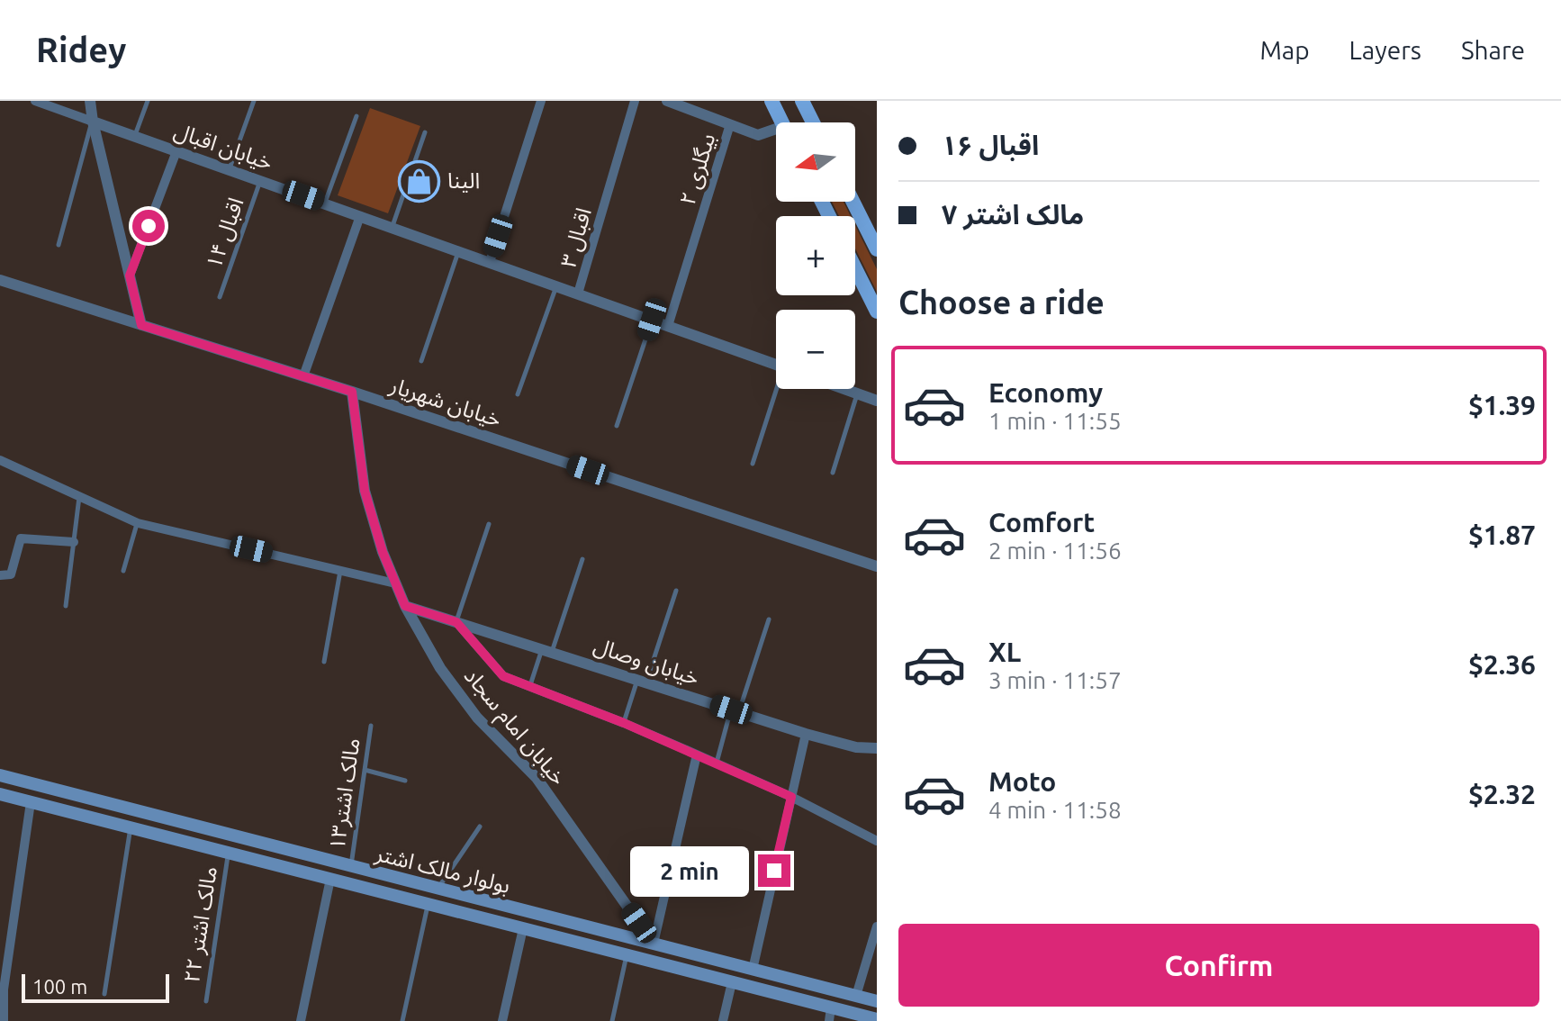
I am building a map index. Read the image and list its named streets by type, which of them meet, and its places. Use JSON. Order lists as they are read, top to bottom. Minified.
{"streets":{"main road":["بولوار مالک اشتر"],"street":["خیابان اقبال","بیگلری ۲","اقبال ۳","خیابان شهریار","خیابان وصال","خیابان امام سجاد"],"lane":["اقبال ۱۴","مالک اشتر۱۳","مالک اشتر ۲۲"]},"crossings":[["خیابان اقبال","بیگلری ۲"],["خیابان اقبال","اقبال ۱۴"],["خیابان اقبال","اقبال ۳"],["خیابان شهریار","خیابان امام سجاد"],["خیابان وصال","خیابان امام سجاد"],["خیابان امام سجاد","بولوار مالک اشتر"],["مالک اشتر۱۳","بولوار مالک اشتر"],["بولوار مالک اشتر","مالک اشتر ۲۲"]],"places":{"shop":["الینا"]},"scale_bar":"100 m","north":"left","page":{"header":"Ridey","nav":["Map","Layers","Share"],"banner":["اقبال ۱۶","مالک اشتر ۷"],"map_buttons":["+","−"],"heading":"Choose a ride","list":[{"name":"Economy","note":"1 min · 11:55","value":"$1.39"},{"name":"Comfort","note":"2 min · 11:56","value":"$1.87"},{"name":"XL","note":"3 min · 11:57","value":"$2.36"},{"name":"Moto","note":"4 min · 11:58","value":"$2.32"}],"bubble":"2 min","buttons":"Confirm","scale":"100 m"}}
